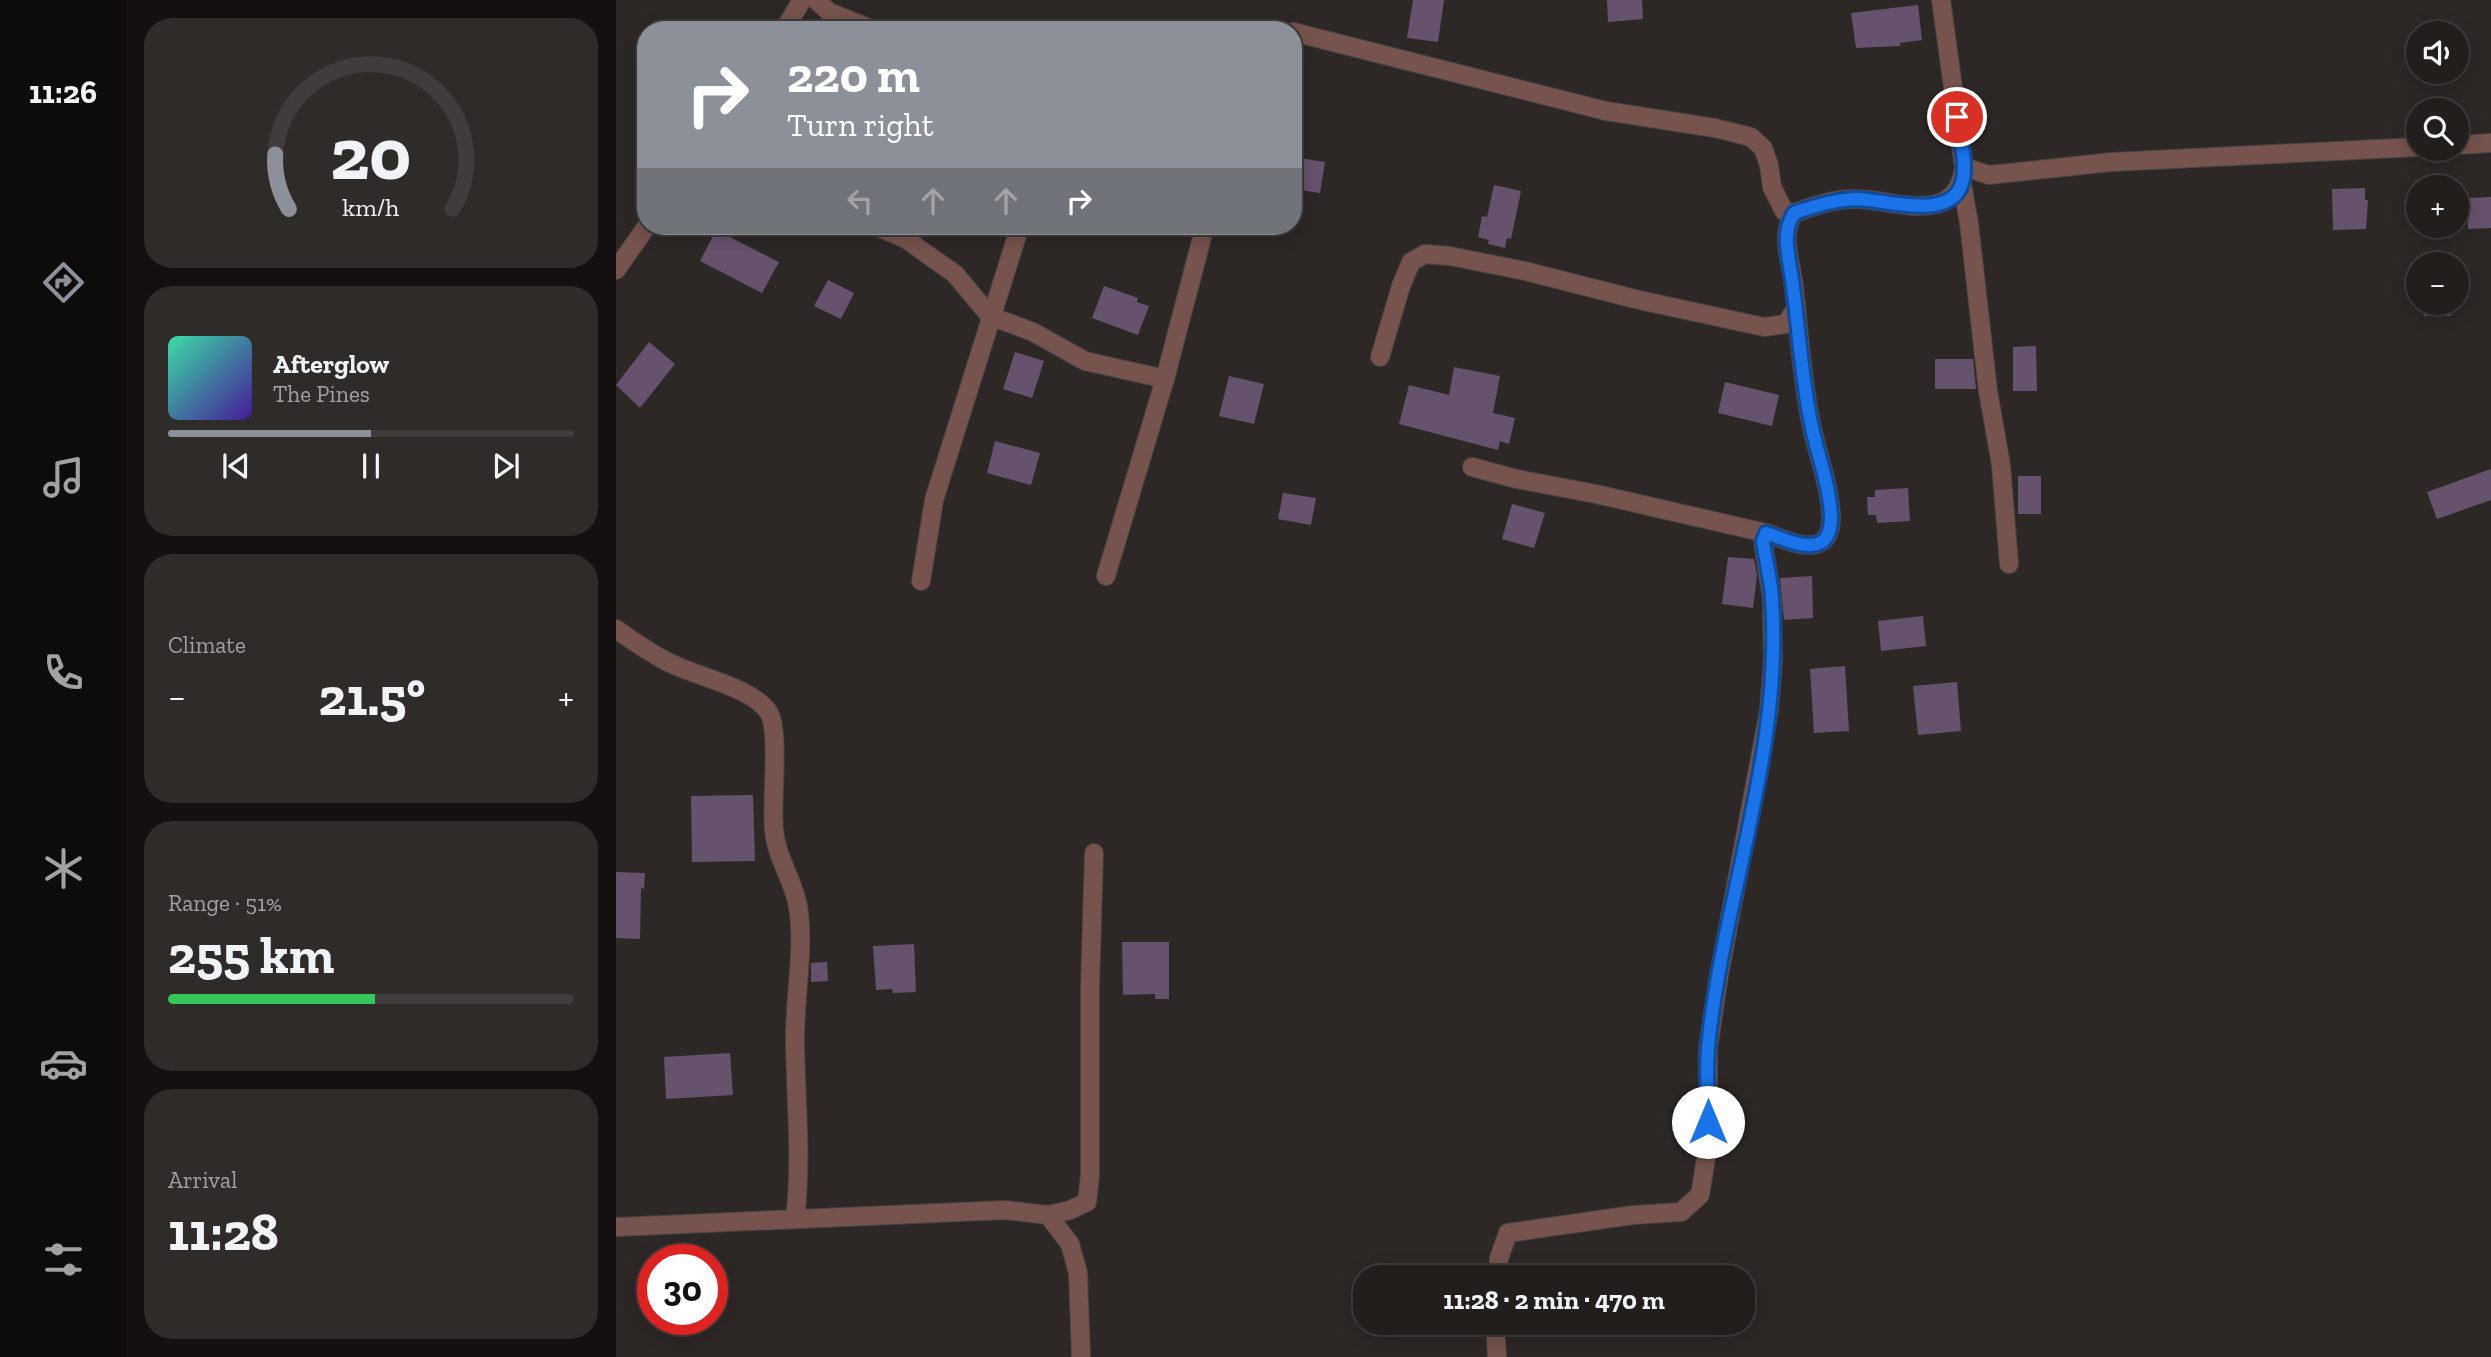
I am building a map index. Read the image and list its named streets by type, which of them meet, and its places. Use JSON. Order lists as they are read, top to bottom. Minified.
{"page":{"tabs":"11:26","map_buttons":["+","−"],"turn":["220 m","Turn right"],"song":["Afterglow","The Pines"],"tile":["Climate",["Range · 51%","255 km"],["Arrival","11:28"]],"heat":["−","21.5°","+"],"limit":"30","trip":"11:28 · 2 min · 470 m","gauge":["20","km/h"]}}
